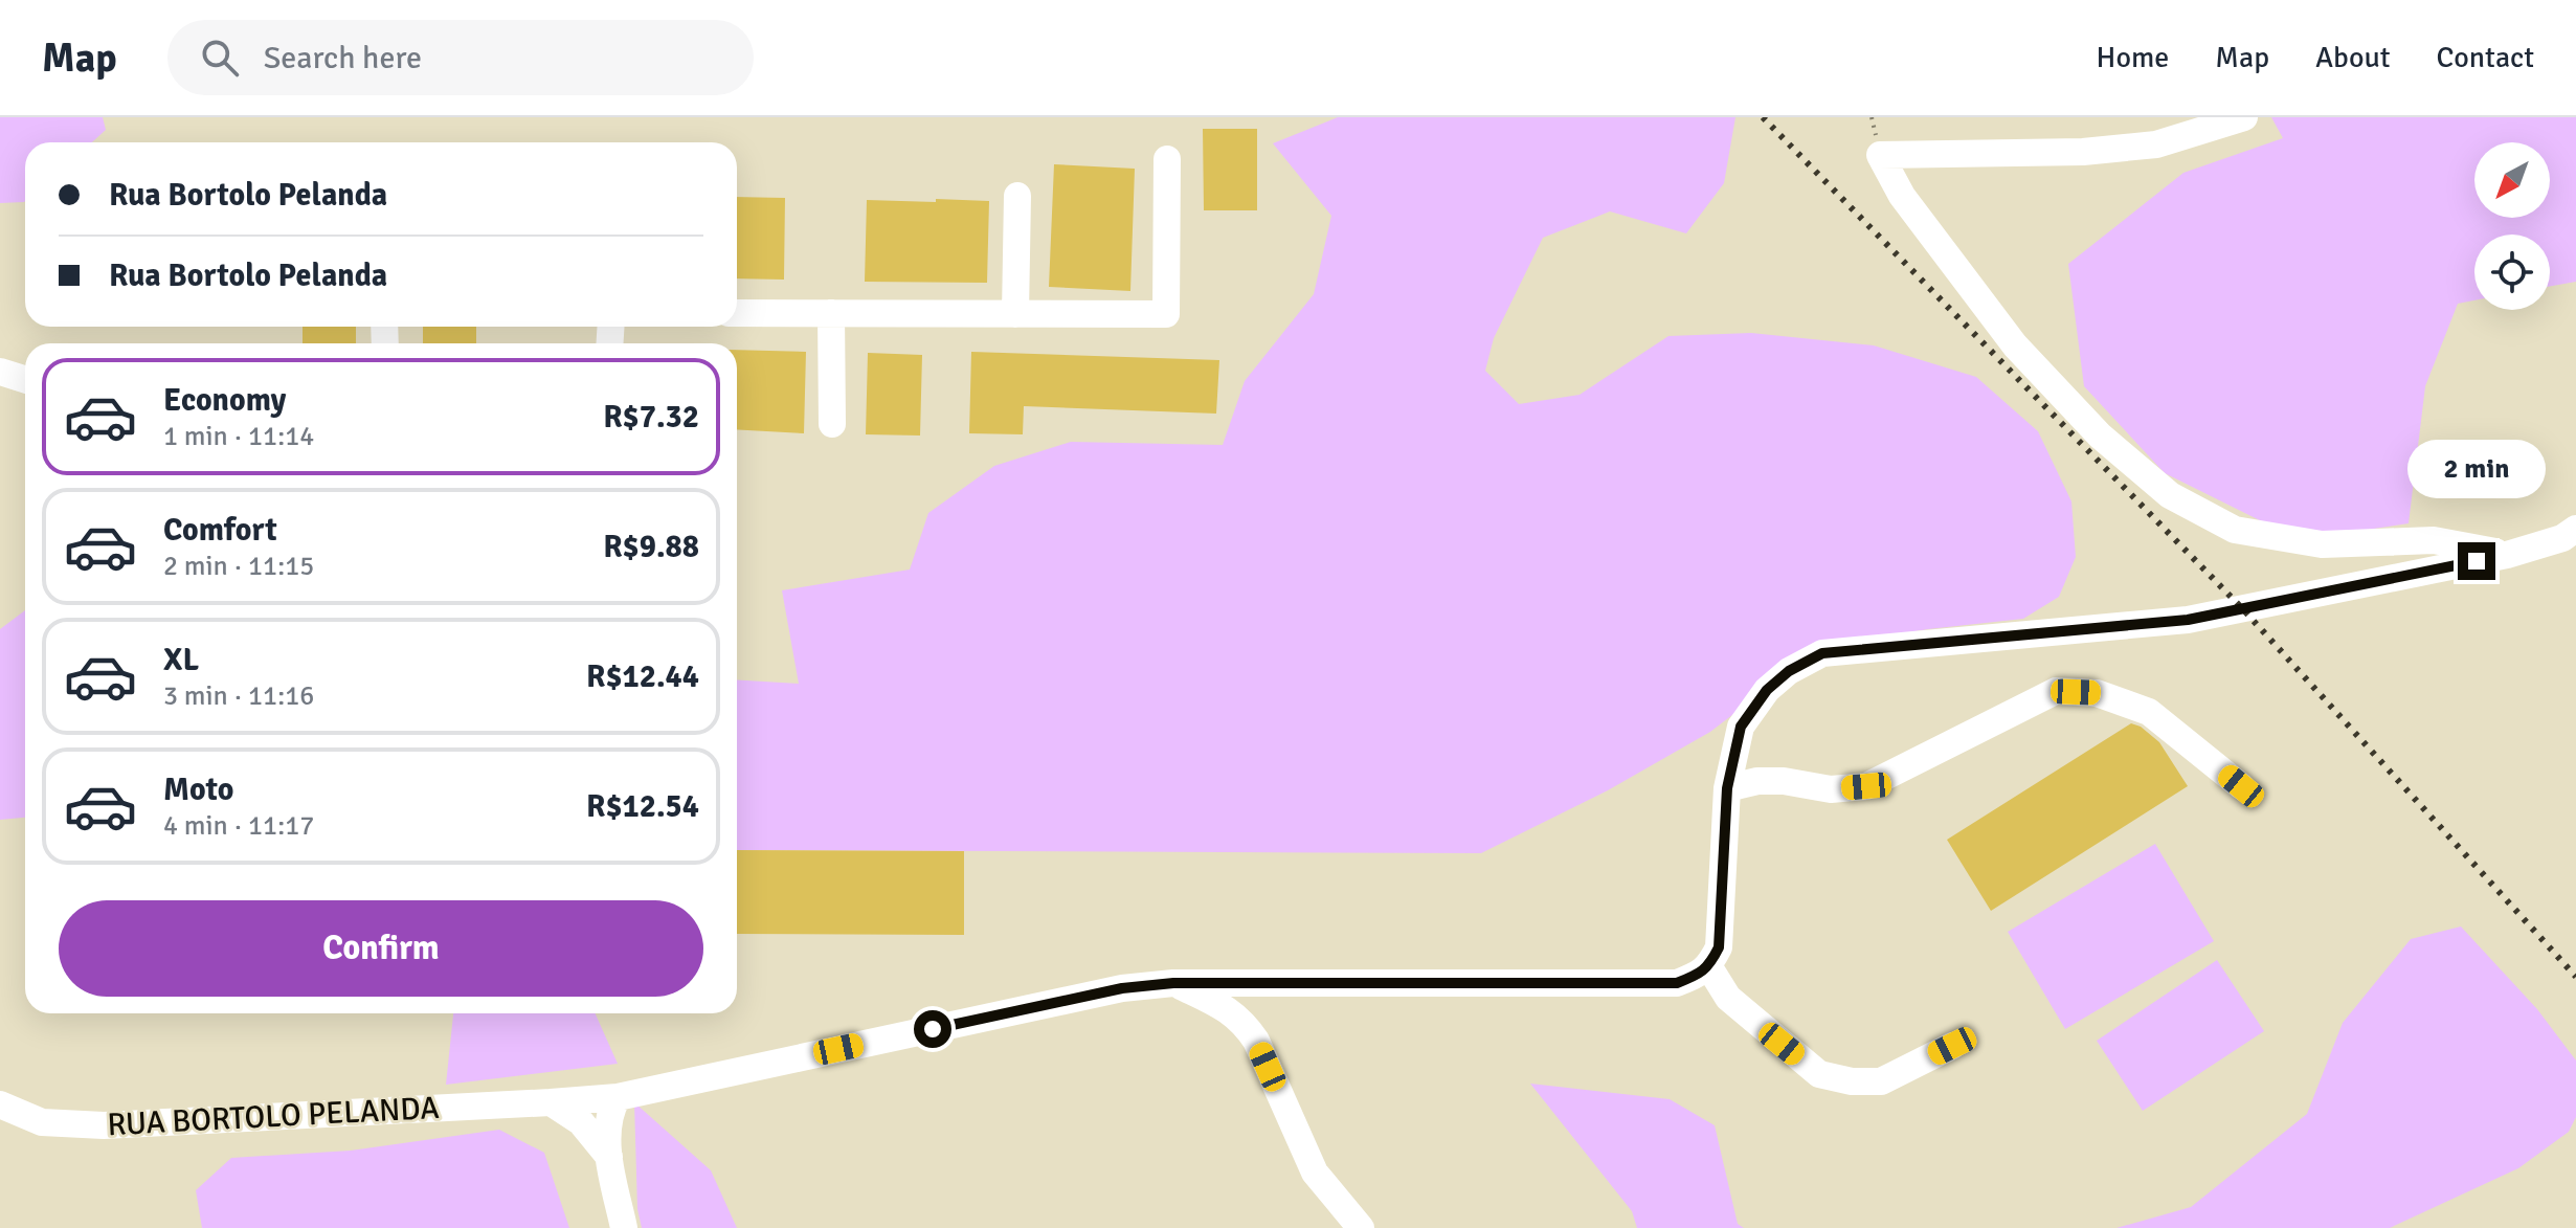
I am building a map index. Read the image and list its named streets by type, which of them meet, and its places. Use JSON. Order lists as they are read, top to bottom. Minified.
{"streets":{"street":["RUA BORTOLO PELANDA"]},"north":"bottom left","page":{"header":"Map","search":"Search here","nav":["Home","Map","About","Contact"],"banner":["Rua Bortolo Pelanda","Rua Bortolo Pelanda"],"list":[{"name":"Economy","note":"1 min · 11:14","value":"R$7.32"},{"name":"Comfort","note":"2 min · 11:15","value":"R$9.88"},{"name":"XL","note":"3 min · 11:16","value":"R$12.44"},{"name":"Moto","note":"4 min · 11:17","value":"R$12.54"}],"bubble":"2 min","buttons":"Confirm"}}
